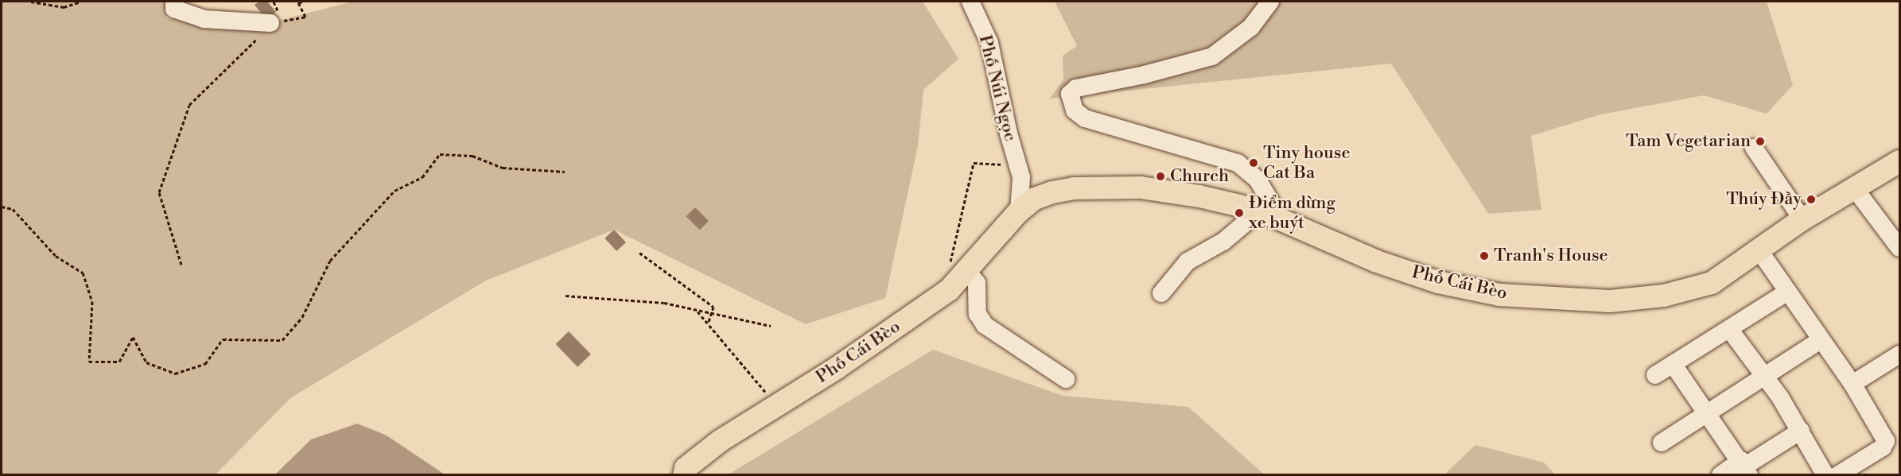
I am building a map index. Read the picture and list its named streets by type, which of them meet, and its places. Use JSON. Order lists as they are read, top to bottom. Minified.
{"streets":{"main road":["Phố Cái Bèo"],"street":["Phố Núi Ngọc"]},"places":["Tam Vegetarian","Tiny house Cat Ba","Church","Thúy Đầy","Điểm dừng xe buýt","Tranh's House"]}
